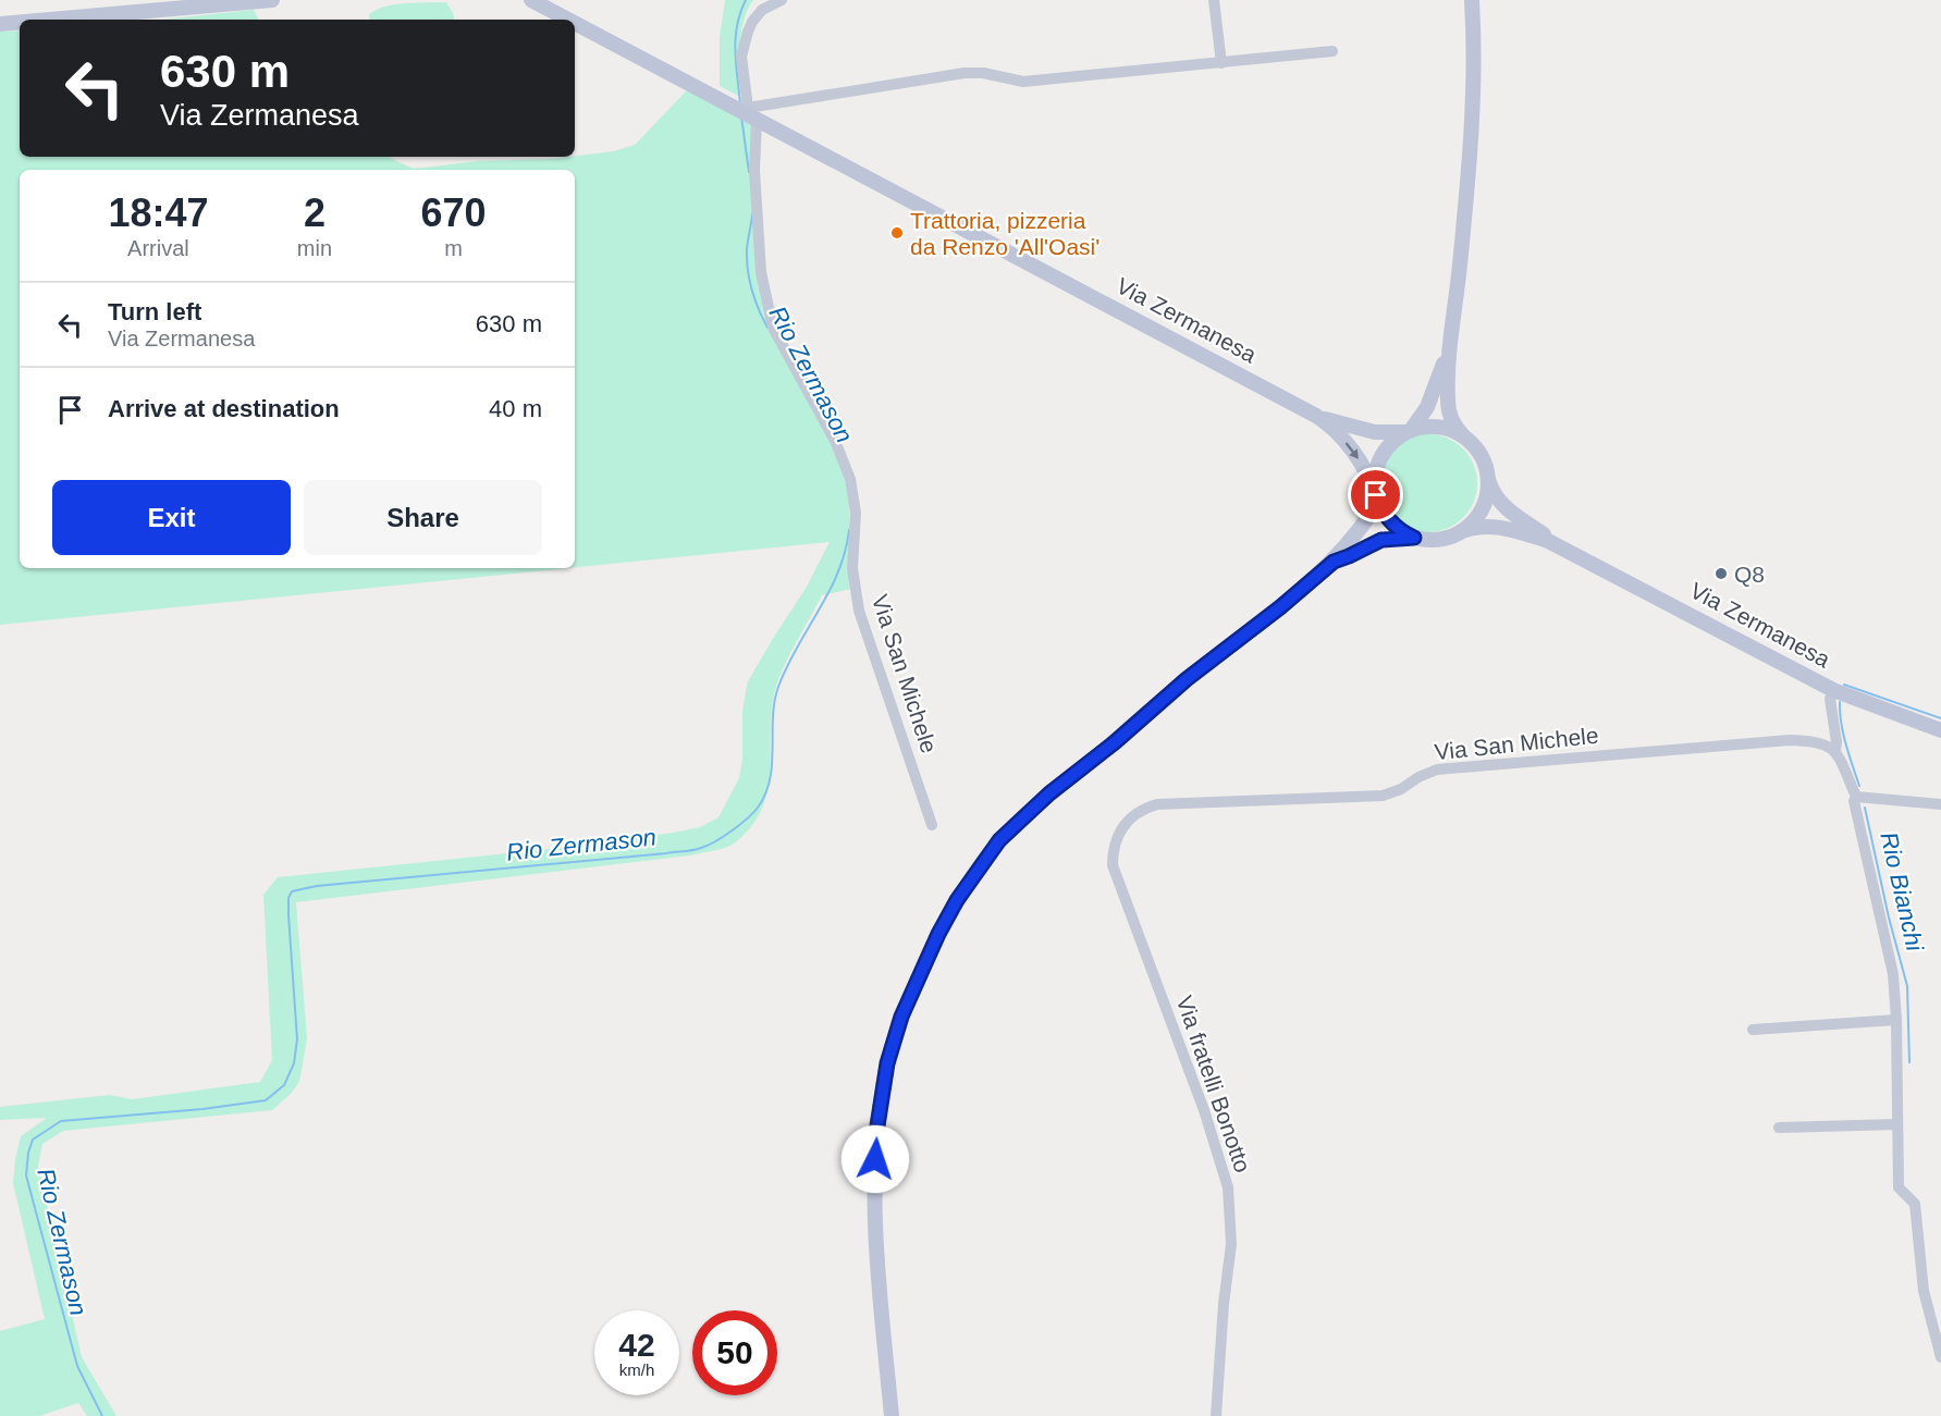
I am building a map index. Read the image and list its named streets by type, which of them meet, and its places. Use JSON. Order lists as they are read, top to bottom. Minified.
{"streets":{"main road":["Via Zermanesa"],"street":["Via San Michele","Via fratelli Bonotto"]},"crossings":[["Via Zermanesa","Via San Michele"],["Via San Michele","Via fratelli Bonotto"]],"water":["Rio Zermason","Rio Bianchi"],"places":["Trattoria, pizzeria da Renzo 'All'Oasi'","Q8"],"page":{"turn":["630 m","Via Zermanesa"],"eta":["18:47","Arrival","2","min","670","m"],"list":[{"name":"Turn left","note":"Via Zermanesa","value":"630 m"},{"name":"Arrive at destination","value":"40 m"}],"buttons":["Exit","Share"],"speed":"42 km/h","limit":"50"}}
